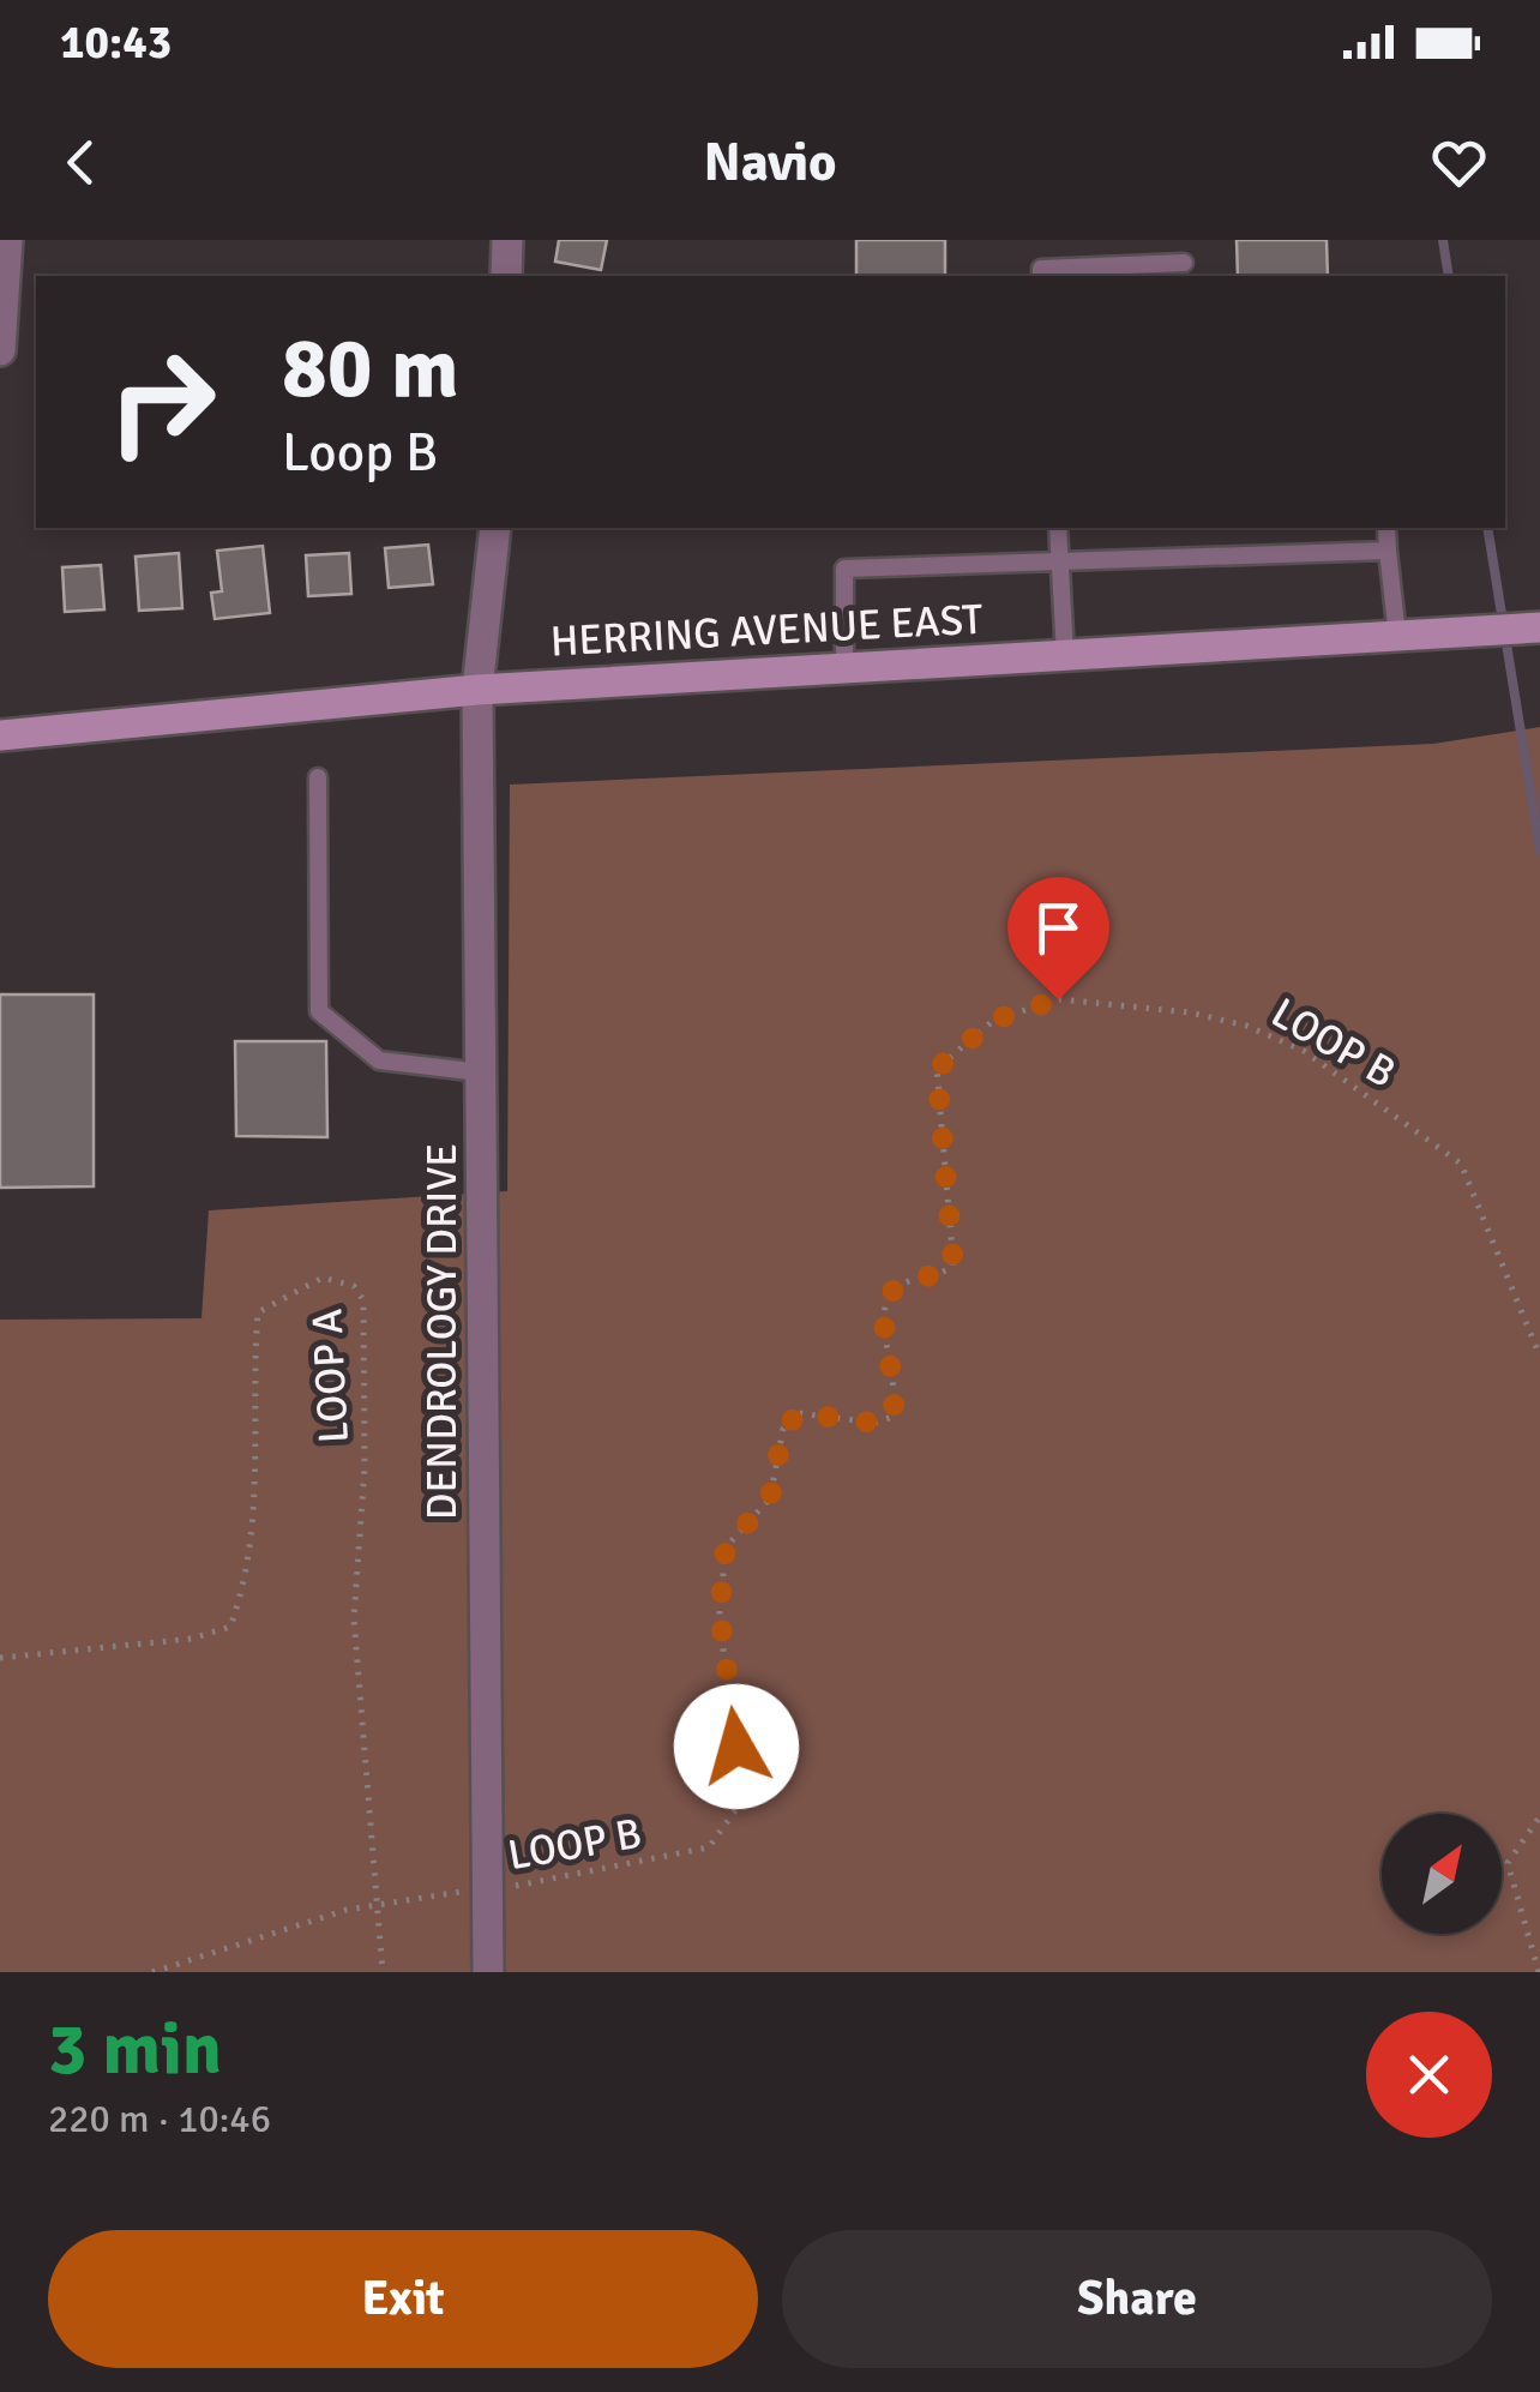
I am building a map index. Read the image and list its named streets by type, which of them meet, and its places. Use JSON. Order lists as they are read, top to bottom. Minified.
{"streets":{"main road":["HERRING AVENUE EAST"],"street":["DENDROLOGY DRIVE"],"path":["LOOP B","LOOP A"]},"crossings":[["HERRING AVENUE EAST","DENDROLOGY DRIVE"],["LOOP B","DENDROLOGY DRIVE"]],"north":"top right","page":{"status":"10:43","header":"Navio","turn":["80 m","Loop B"],"heading":["3 min","220 m · 10:46"],"buttons":["Exit","Share"]}}
